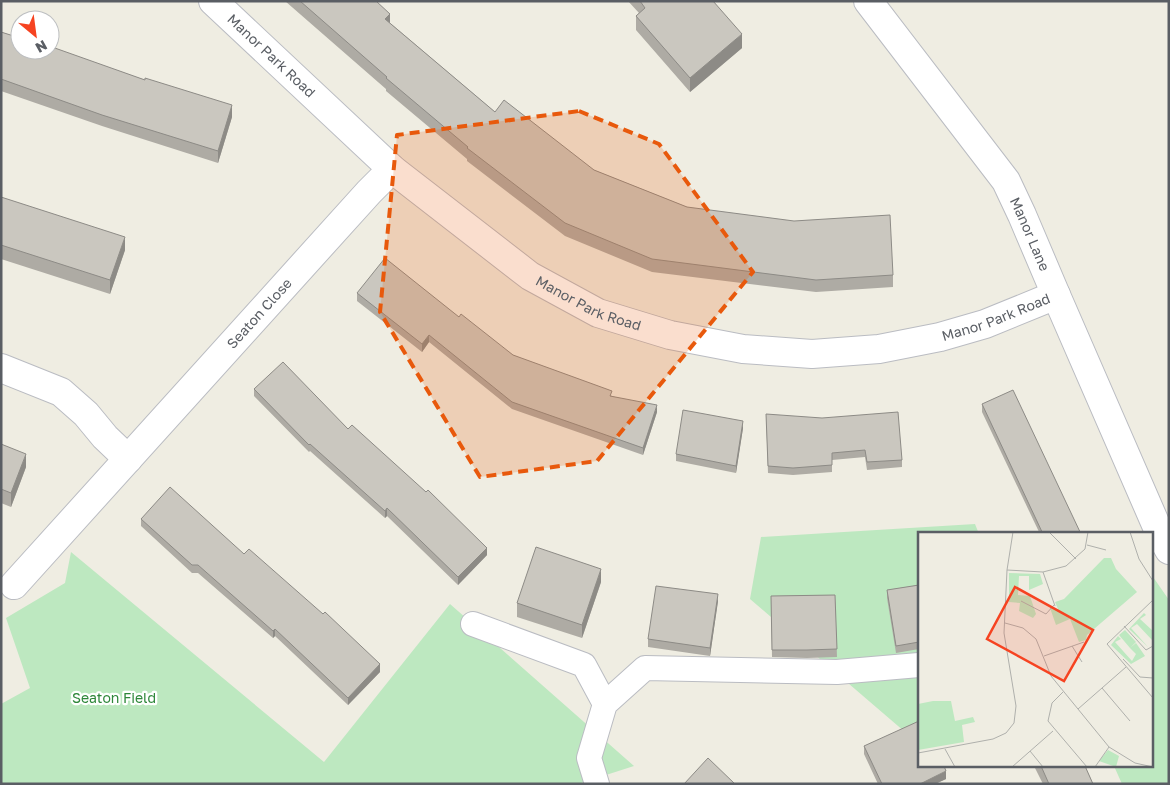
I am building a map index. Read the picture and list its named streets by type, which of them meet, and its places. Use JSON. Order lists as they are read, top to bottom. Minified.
{"streets":{"street":["Manor Park Road","Manor Lane","Seaton Close"]},"crossings":[["Manor Park Road","Manor Lane"],["Manor Park Road","Seaton Close"]],"parks":["Seaton Field"],"north":"bottom right"}
